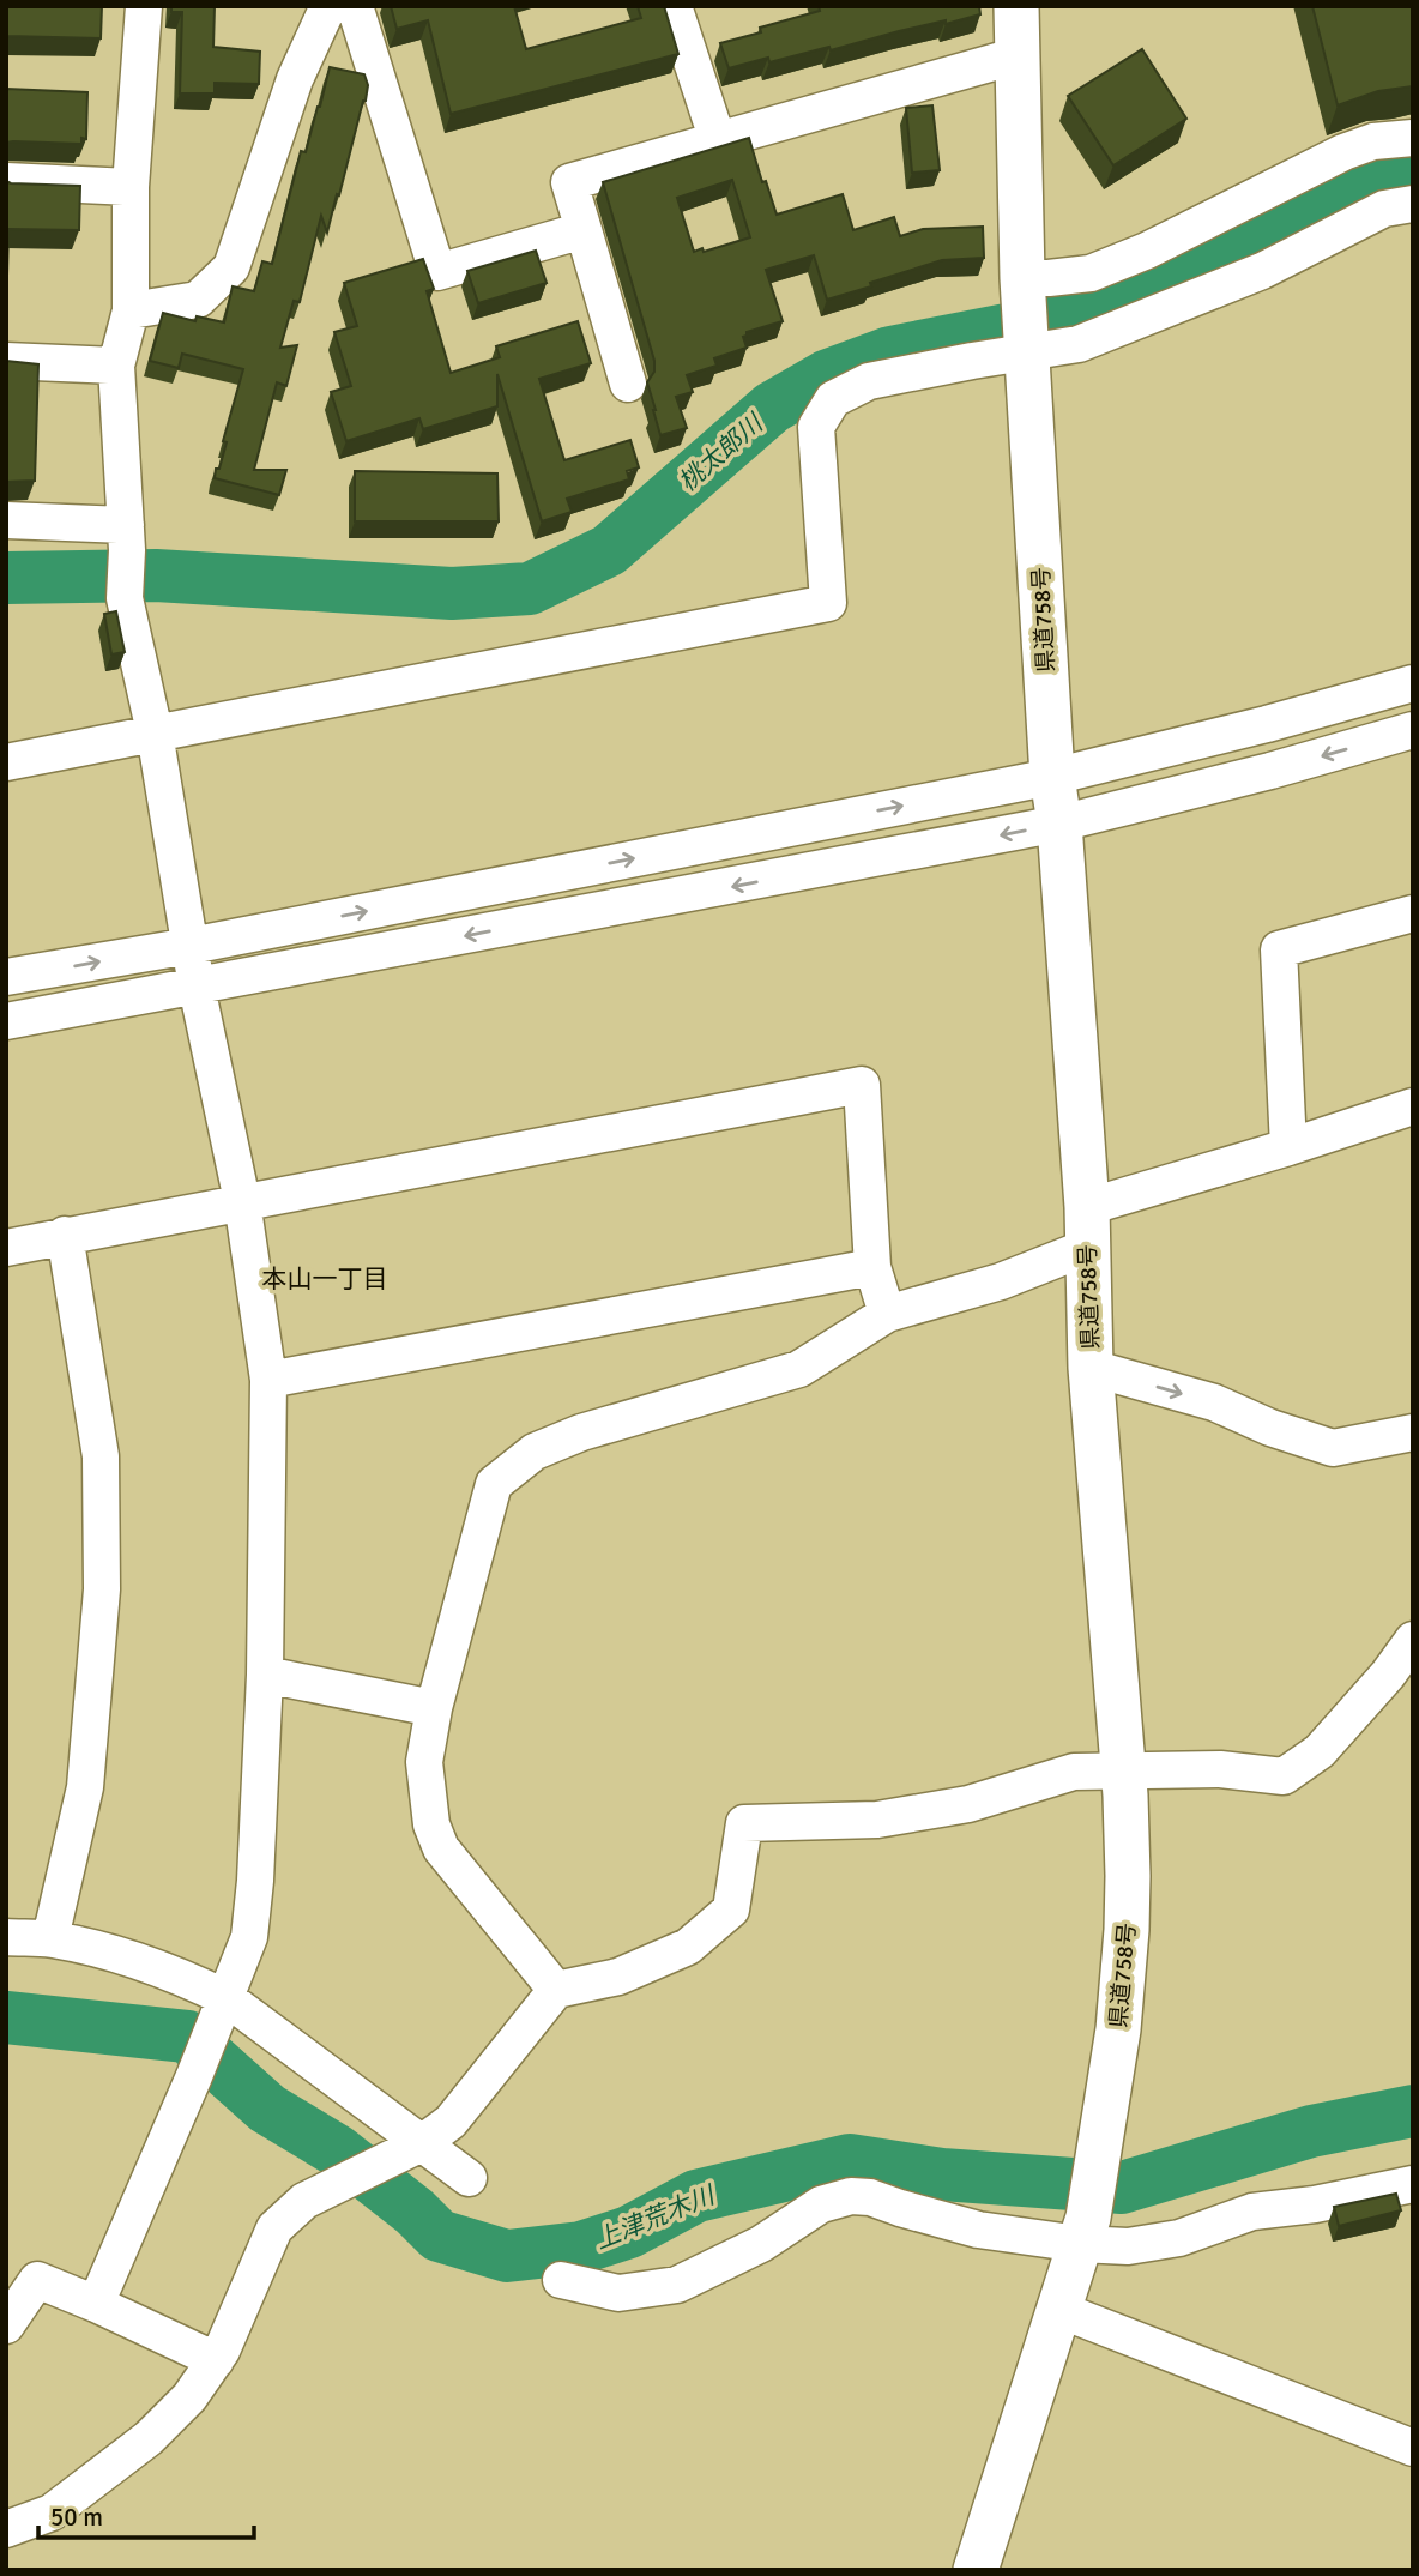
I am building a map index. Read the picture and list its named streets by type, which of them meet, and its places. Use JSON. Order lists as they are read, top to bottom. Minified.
{"streets":{"main road":["県道758号"]},"districts":["本山一丁目"],"water":["桃太郎川","上津荒木川"],"scale_bar":"50 m"}
